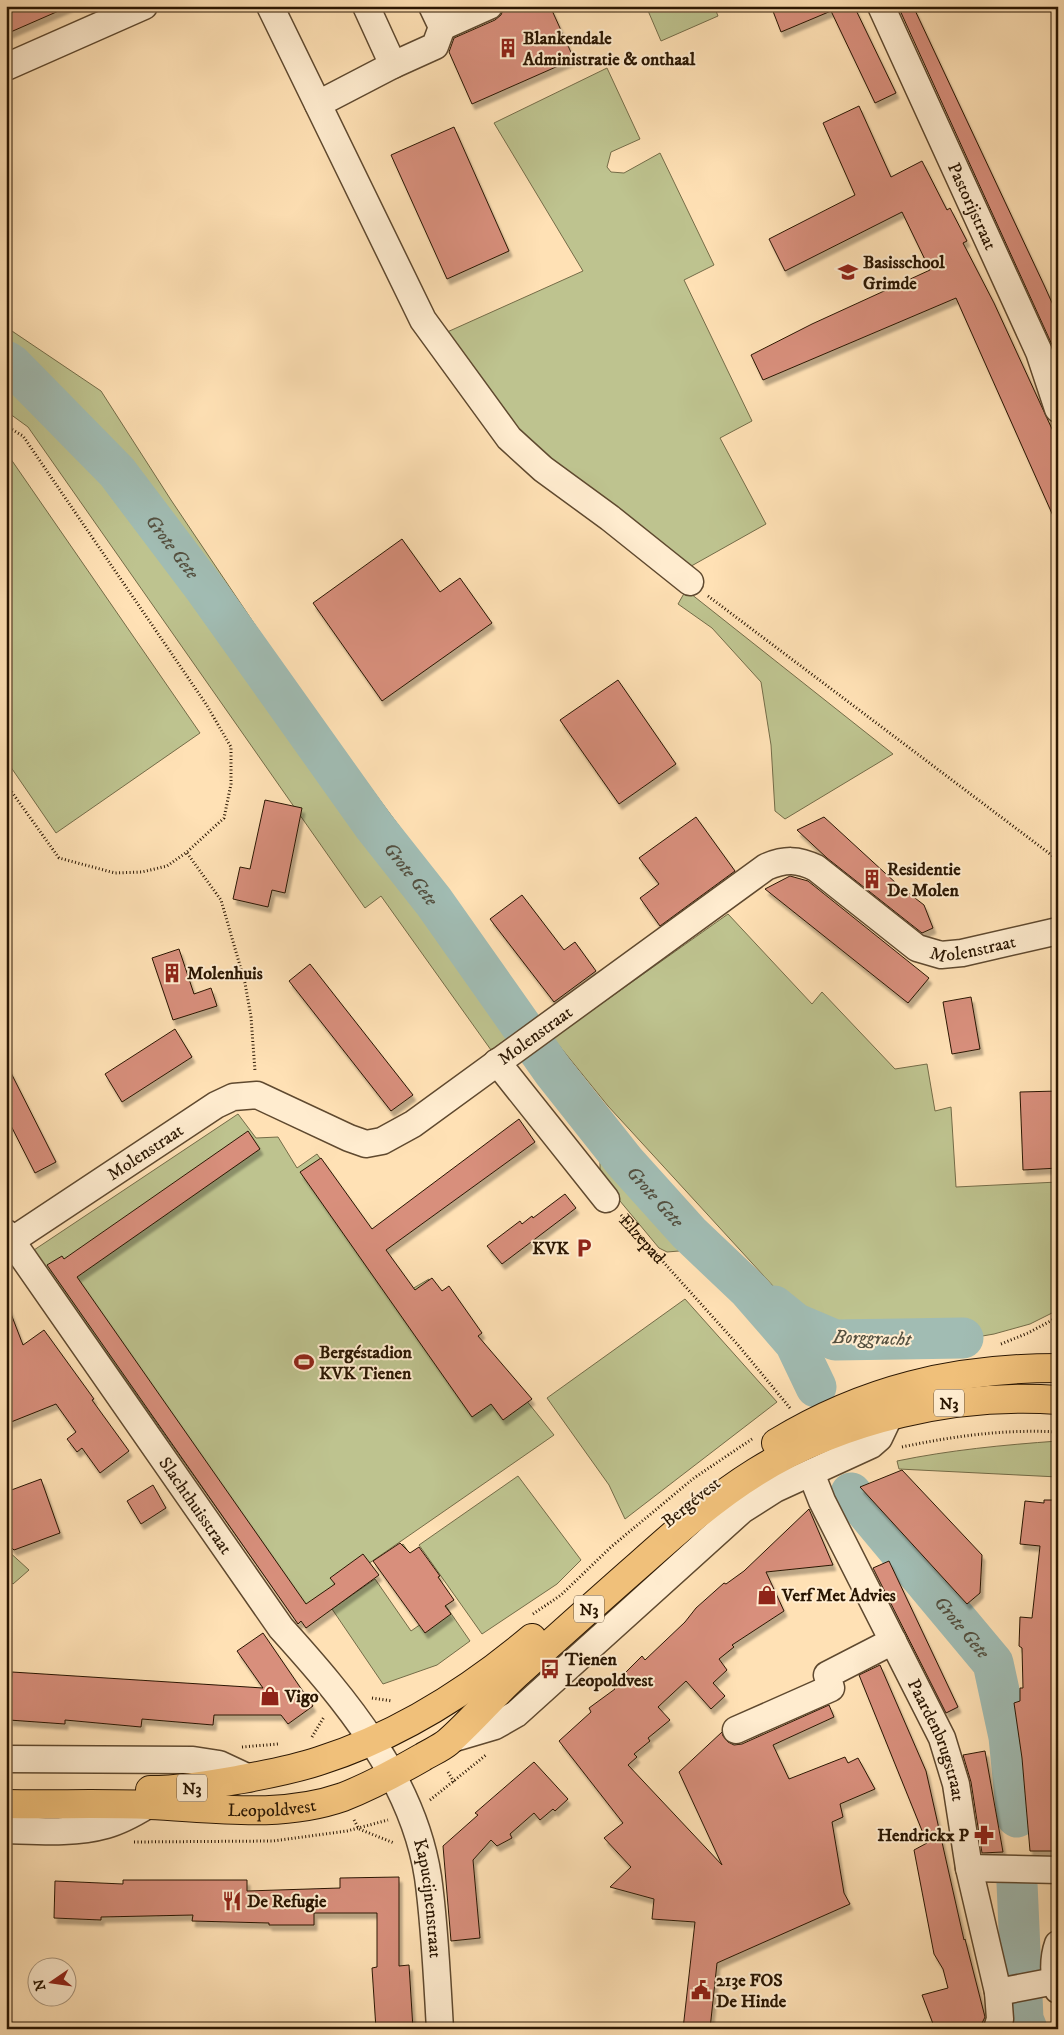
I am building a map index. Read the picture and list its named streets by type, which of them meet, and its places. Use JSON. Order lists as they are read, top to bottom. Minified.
{"streets":{"main road":["N3","Bergévest","Leopoldvest"],"street":["Pastorijstraat","Molenstraat","Elzepad","Slachthuisstraat","Paardenbrugstraat","Kapucijnenstraat"]},"crossings":[["Molenstraat","Elzepad"],["Molenstraat","Slachthuisstraat"],["Bergévest","Slachthuisstraat"],["Bergévest","Paardenbrugstraat"],["Bergévest","Leopoldvest"],["Bergévest","Kapucijnenstraat"],["Slachthuisstraat","Leopoldvest"],["Slachthuisstraat","Kapucijnenstraat"],["Leopoldvest","Kapucijnenstraat"]],"water":["Grote Gete","Borggracht"],"places":{"building":["Blankendale Administratie & onthaal","Residentie De Molen","Molenhuis"],"school or university":["Basisschool Grimde"],"parking":["KVK"],"sports":["Bergéstadion KVK Tienen"],"shop":["Verf Met Advies","Vigo"],"bus stop":["Tienen Leopoldvest"],"pharmacy":["Hendrickx P"],"restaurant":["De Refugie"],"public building":["213e FOS De Hinde"]},"north":"left"}
